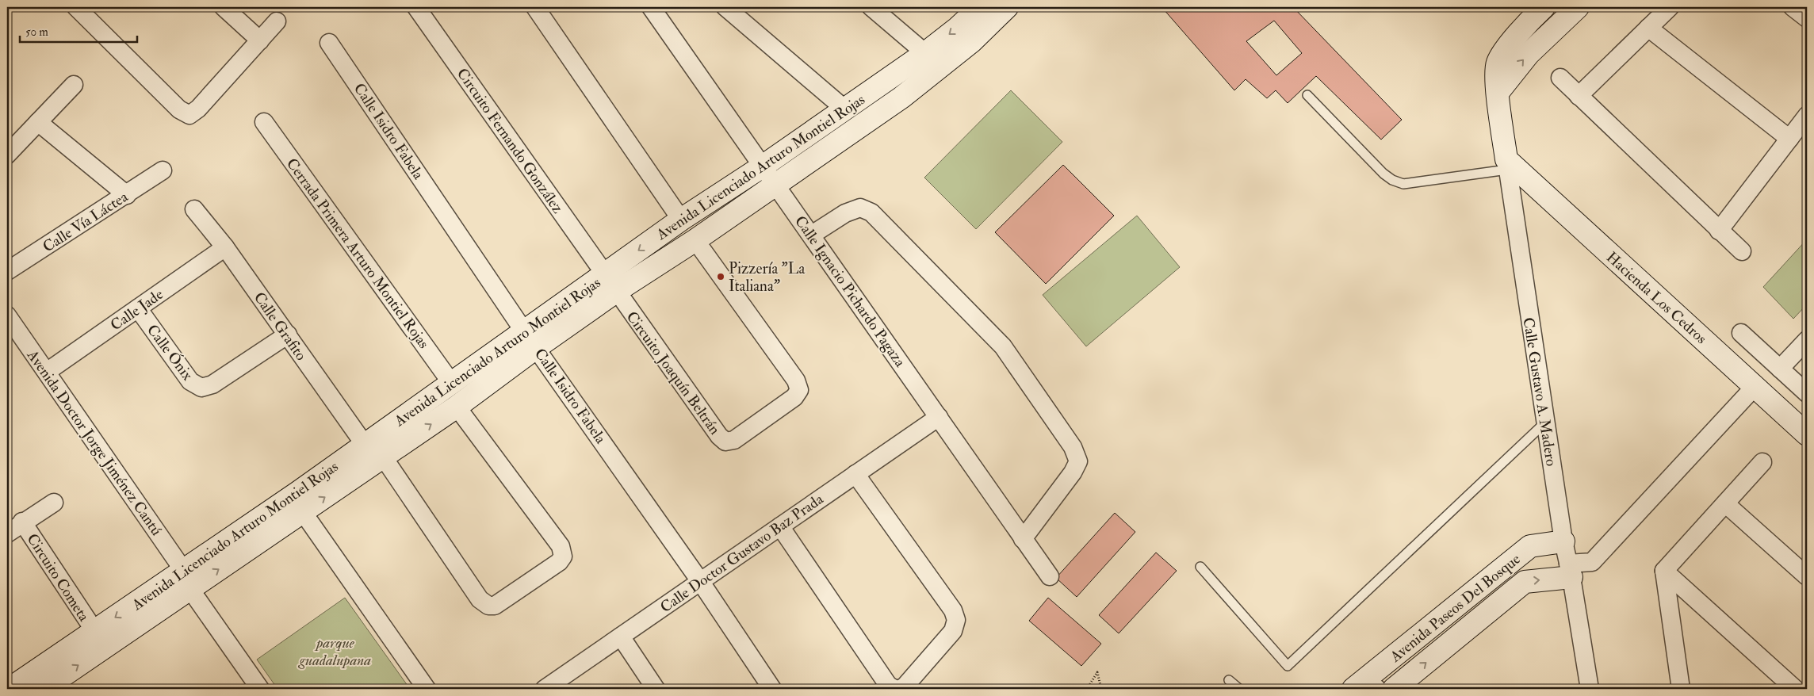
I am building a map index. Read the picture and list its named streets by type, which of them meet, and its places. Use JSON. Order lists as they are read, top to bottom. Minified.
{"streets":{"main road":["Avenida Licenciado Arturo Montiel Rojas","Hacienda Los Cedros","Calle Gustavo A. Madero","Avenida Paseos Del Bosque"],"street":["Calle Isidro Fabela","Circuito Fernando González","Calle Vía Láctea","Cerrada Primera Arturo Montiel Rojas","Calle Ignacio Pichardo Pagaza","Calle Jade","Calle Grafito","Calle Ónix","Circuito Joaquín Beltrán","Avenida Doctor Jorge Jiménez Cantú","Calle Doctor Gustavo Baz Prada","Circuito Cometa"]},"crossings":[["Calle Isidro Fabela","Avenida Licenciado Arturo Montiel Rojas"],["Calle Isidro Fabela","Calle Doctor Gustavo Baz Prada"],["Circuito Fernando González","Avenida Licenciado Arturo Montiel Rojas"],["Circuito Fernando González","Circuito Joaquín Beltrán"],["Avenida Licenciado Arturo Montiel Rojas","Cerrada Primera Arturo Montiel Rojas"],["Avenida Licenciado Arturo Montiel Rojas","Calle Ignacio Pichardo Pagaza"],["Avenida Licenciado Arturo Montiel Rojas","Calle Grafito"],["Avenida Licenciado Arturo Montiel Rojas","Circuito Joaquín Beltrán"],["Avenida Licenciado Arturo Montiel Rojas","Avenida Doctor Jorge Jiménez Cantú"],["Avenida Licenciado Arturo Montiel Rojas","Circuito Cometa"],["Calle Ignacio Pichardo Pagaza","Calle Doctor Gustavo Baz Prada"],["Hacienda Los Cedros","Calle Gustavo A. Madero"],["Calle Jade","Calle Grafito"],["Calle Jade","Calle Ónix"],["Calle Jade","Avenida Doctor Jorge Jiménez Cantú"],["Calle Grafito","Calle Ónix"],["Calle Gustavo A. Madero","Avenida Paseos Del Bosque"]],"parks":["parque guadalupana"],"places":["Pizzería \"La Italiana\""],"scale_bar":"50 m"}
